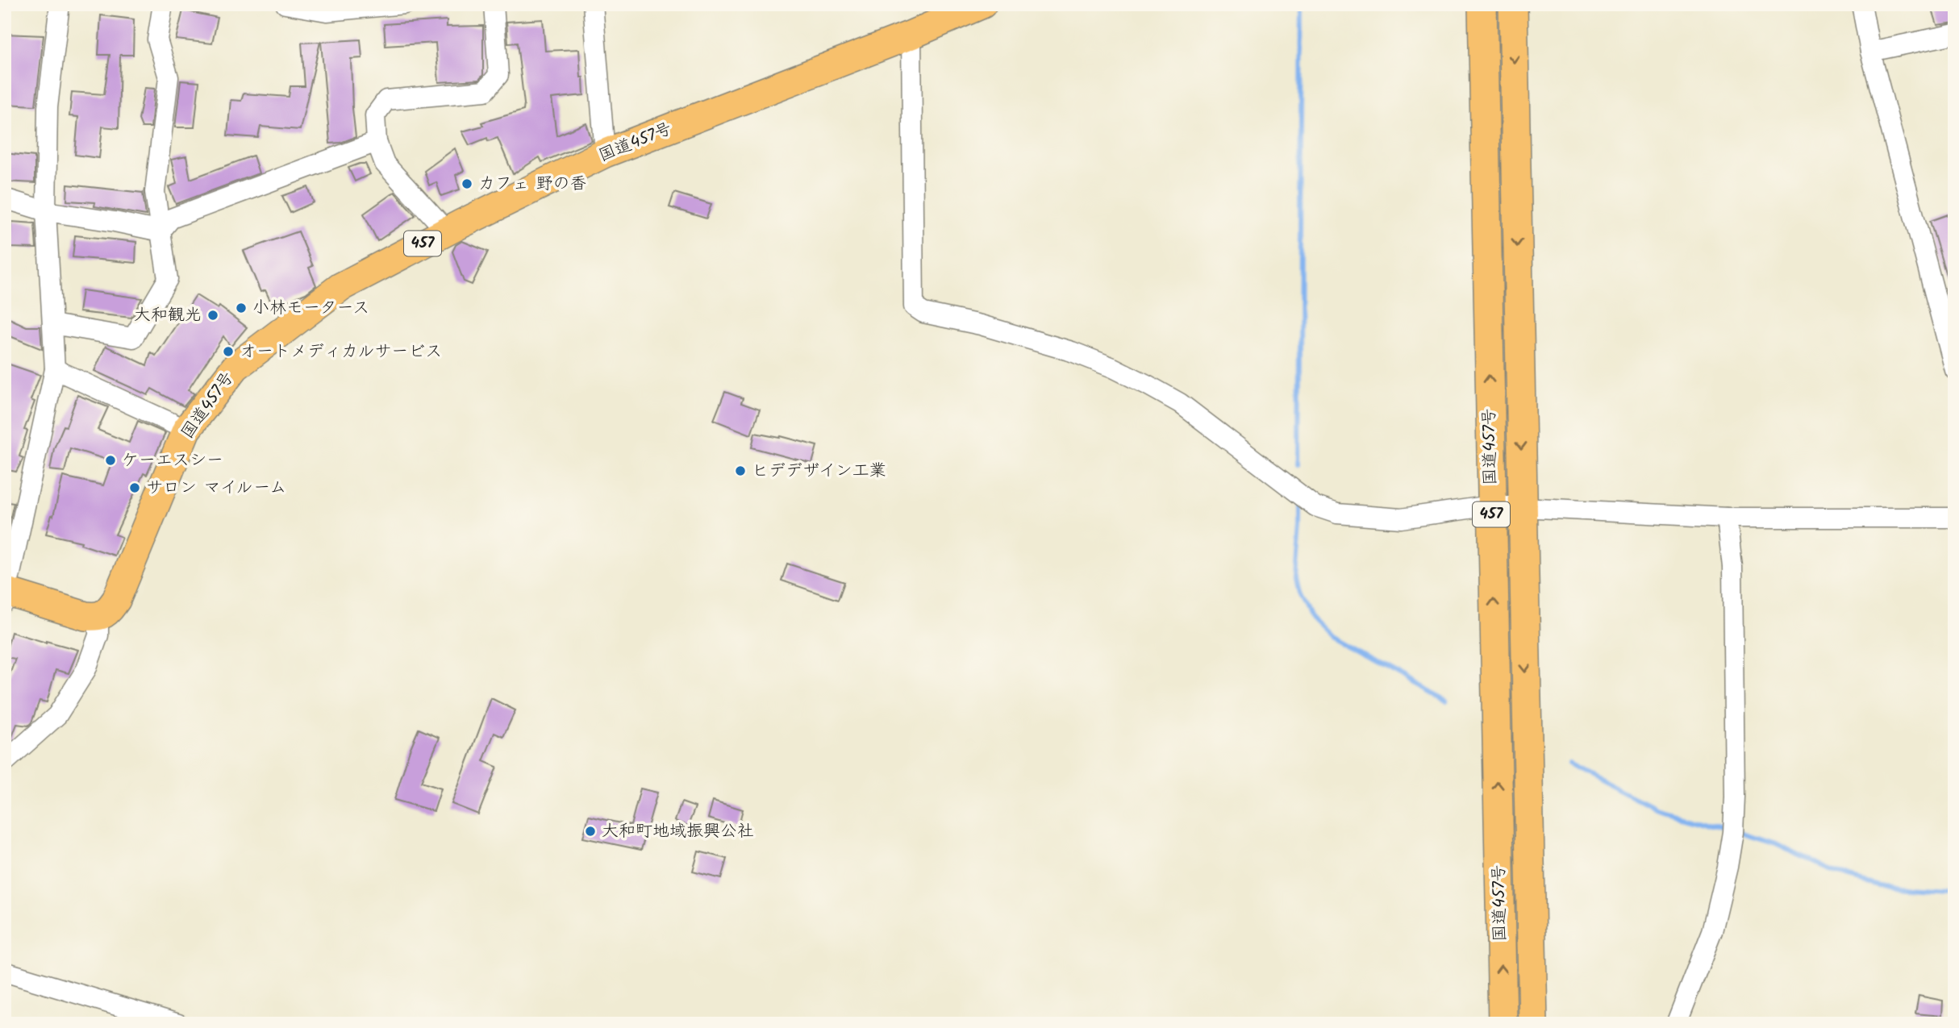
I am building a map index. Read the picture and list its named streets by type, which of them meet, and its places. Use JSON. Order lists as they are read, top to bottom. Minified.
{"streets":{"highway":["国道457号","457"]},"places":["カフェ 野の香","小林モータース","大和観光","オートメディカルサービス","ケーエスシー","ヒデデザイン工業","サロン マイルーム","大和町地域振興公社"]}
